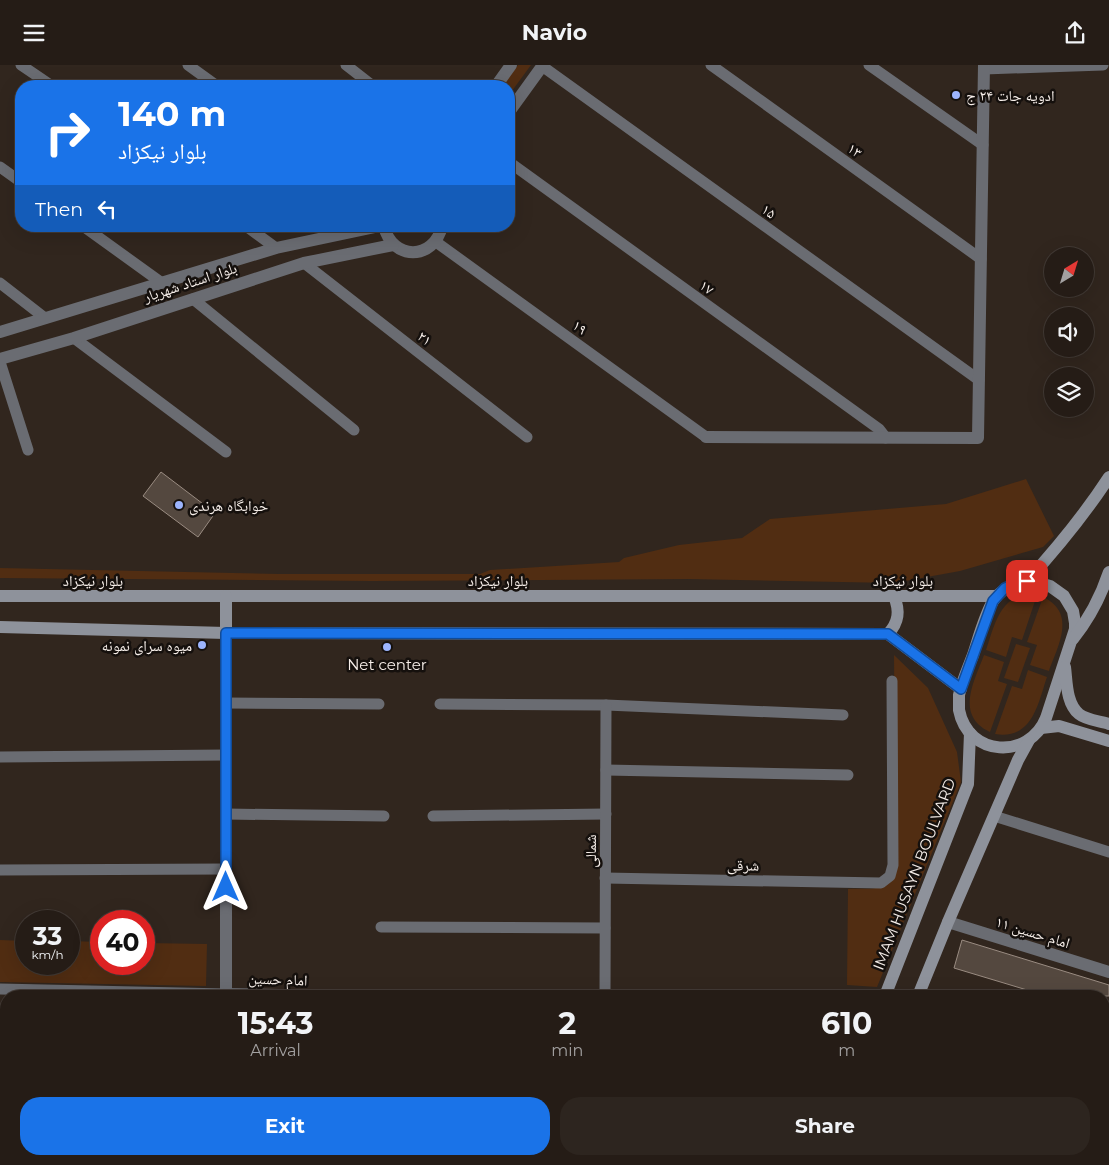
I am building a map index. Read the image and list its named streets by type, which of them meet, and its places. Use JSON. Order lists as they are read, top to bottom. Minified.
{"streets":{"main road":["بلوار نیکزاد","IMAM HUSAYN BOULVARD"],"street":["۱۳","۱۵","بلوار استاد شهریار","۱۷","۱۹","۲۱","شمالی","شرقی","امام حسین ۱۱"]},"crossings":[["بلوار استاد شهریار","۲۱"],["شمالی","شرقی"]],"places":["ادویه جات ۲۴ ج","خوابگاه هرندی","میوه سرای نمونه","Net center"],"north":"top right","page":{"header":"Navio","turn":["140 m","بلوار نیکزاد"],"then":"Then","speed":"33 km/h","limit":"40","eta":["15:43","Arrival","2","min","610","m"],"buttons":["Exit","Share"]}}
